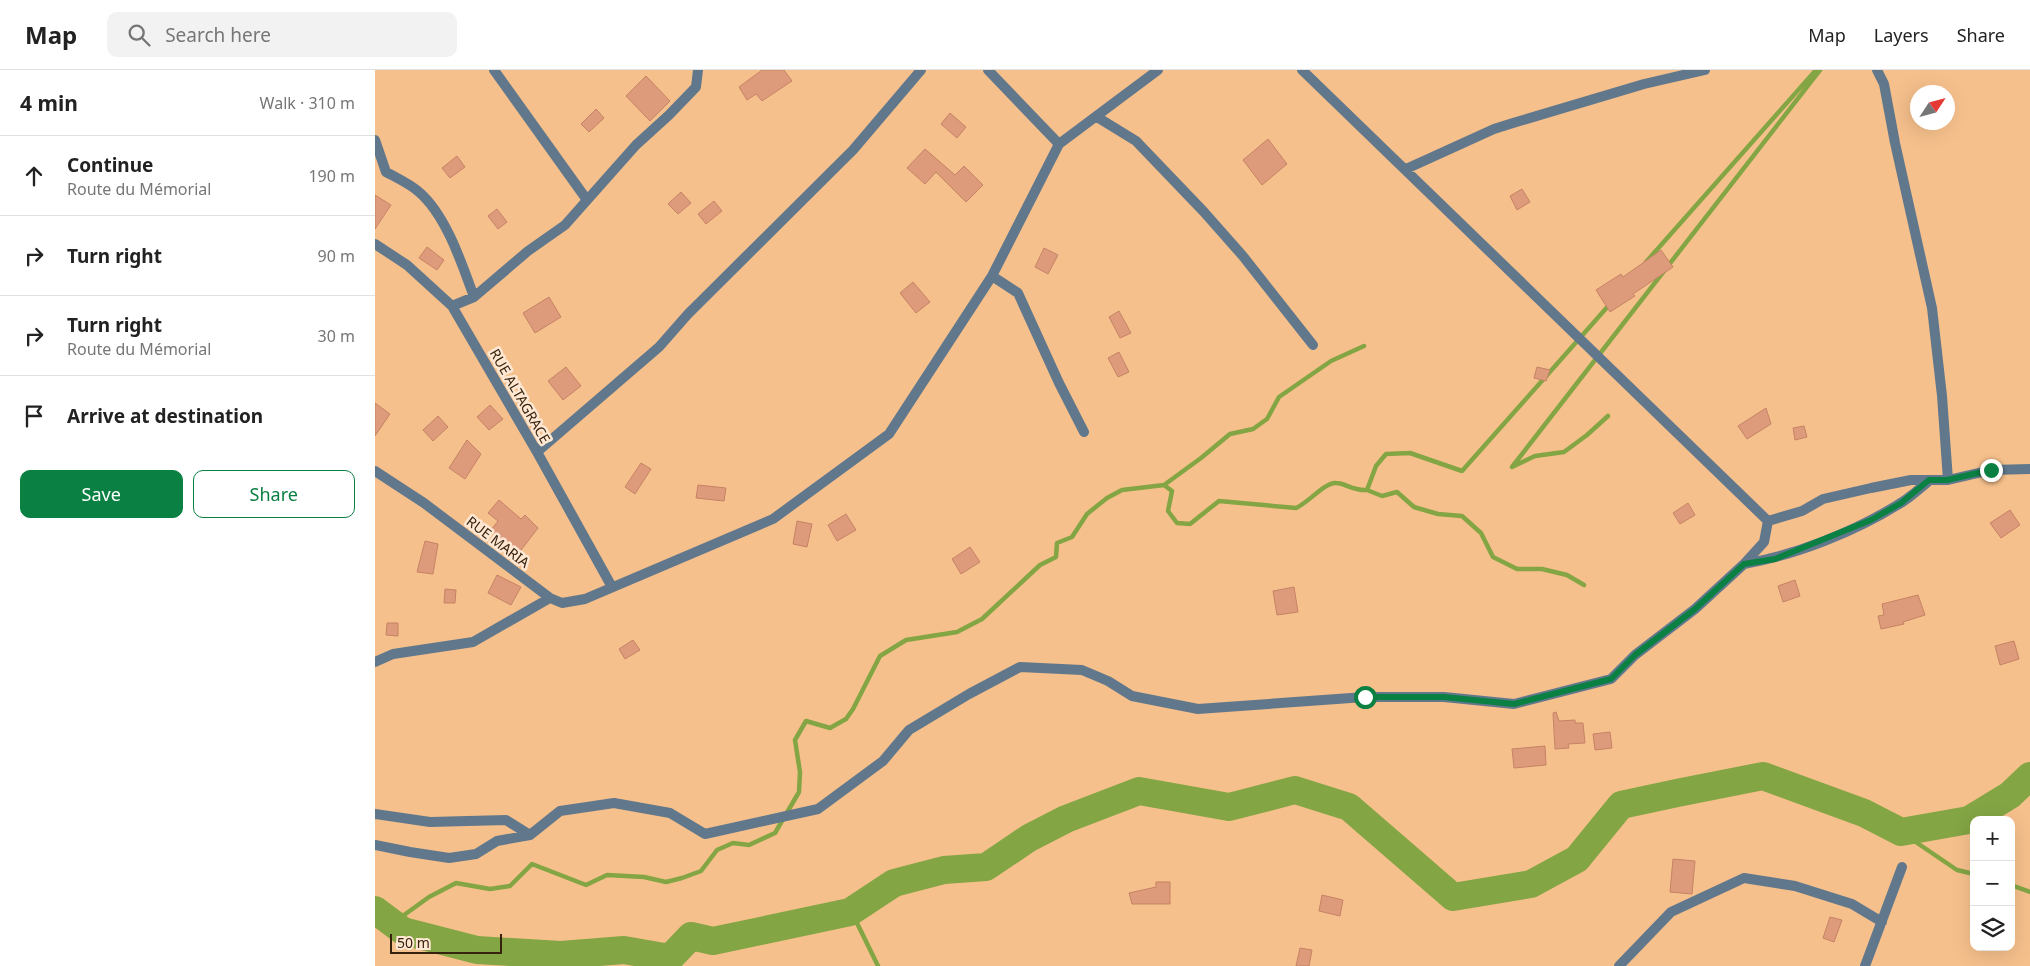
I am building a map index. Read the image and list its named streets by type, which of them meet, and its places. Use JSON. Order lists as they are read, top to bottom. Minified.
{"streets":{"street":["RUE ALTAGRACE","RUE MARIA"]},"crossings":[["RUE ALTAGRACE","RUE MARIA"]],"scale_bar":"50 m","north":"top right","page":{"header":"Map","search":"Search here","nav":["Map","Layers","Share"],"heading":["4 min","Walk · 310 m"],"list":[["Continue","Route du Mémorial","190 m"],["Turn right","90 m"],["Turn right","Route du Mémorial","30 m"],"Arrive at destination"],"buttons":["Save","Share"],"map_buttons":["+","−"],"scale":"50 m"}}
